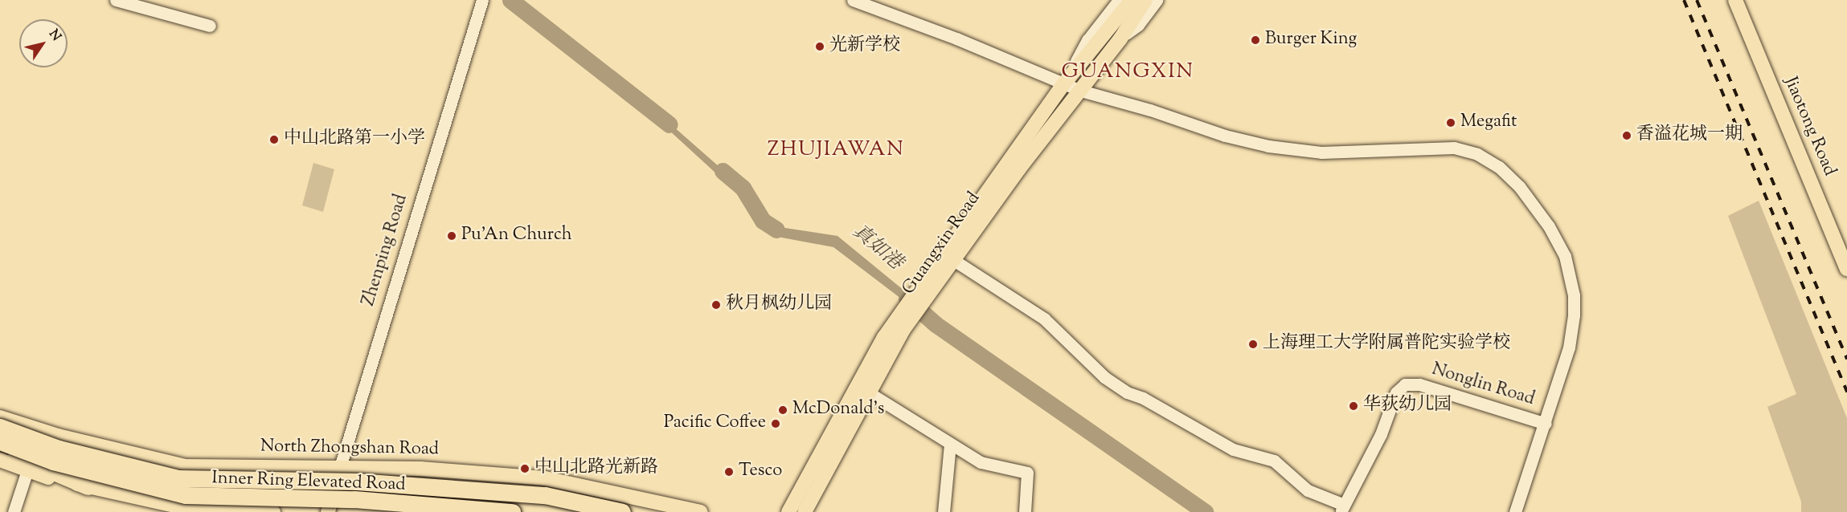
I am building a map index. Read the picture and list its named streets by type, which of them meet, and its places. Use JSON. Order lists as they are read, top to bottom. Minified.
{"streets":{"highway":["Inner Ring Elevated Road"],"main road":["Jiaotong Road","Guangxin Road","Zhenping Road","North Zhongshan Road"],"street":["Nonglin Road"]},"crossings":[["Guangxin Road","Nonglin Road"],["Zhenping Road","North Zhongshan Road"]],"districts":["GUANGXIN","ZHUJIAWAN"],"water":["真如港"],"places":["Burger King","光新学校","Megafit","香溢花城一期","中山北路第一小学","Pu'An Church","秋月枫幼儿园","上海理工大学附属普陀实验学校","华荻幼儿园","McDonald's","Pacific Coffee","中山北路光新路","Tesco"],"north":"top right"}
